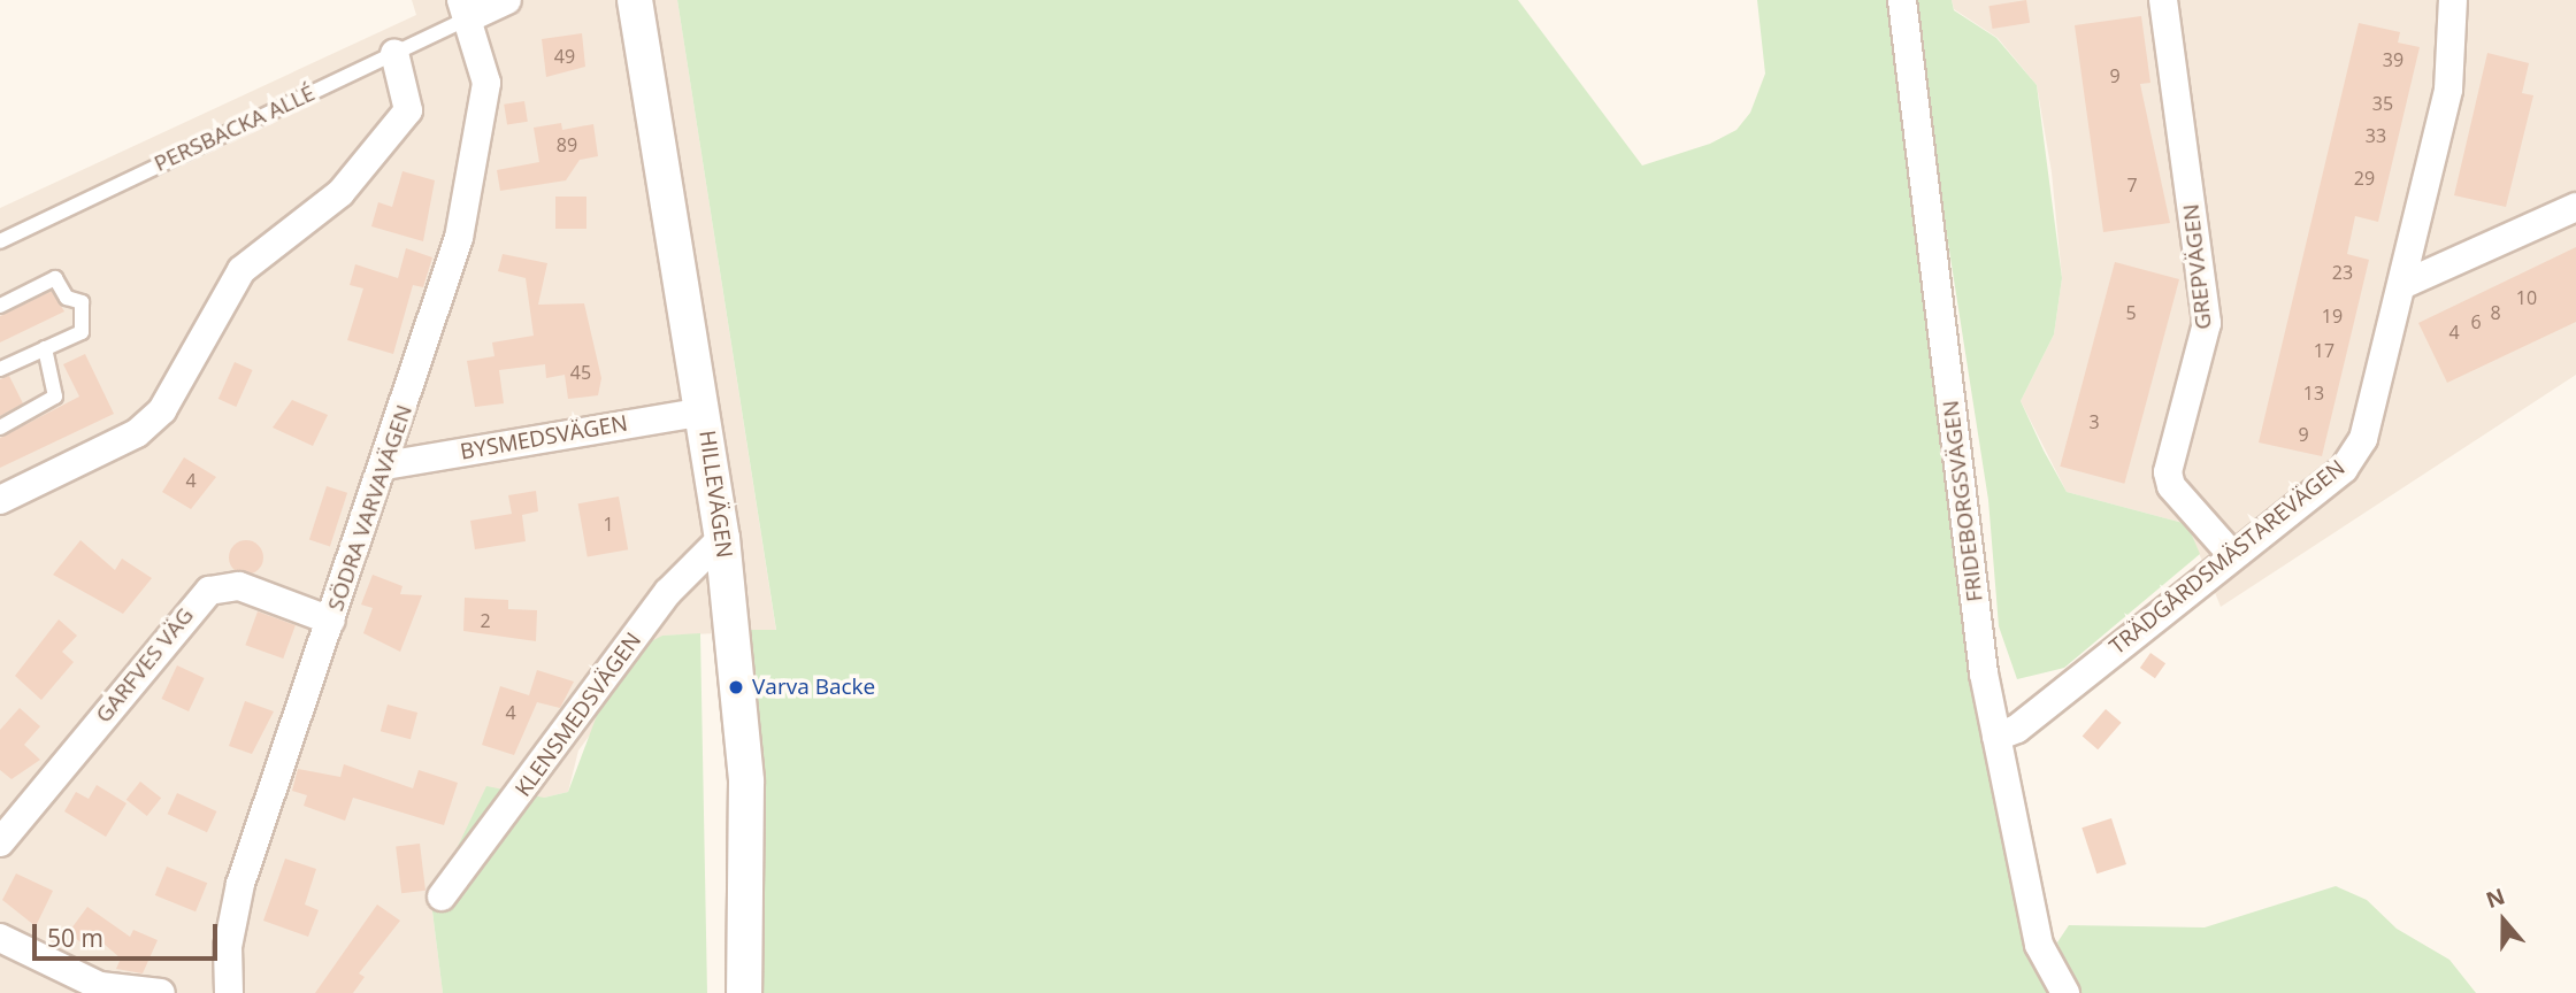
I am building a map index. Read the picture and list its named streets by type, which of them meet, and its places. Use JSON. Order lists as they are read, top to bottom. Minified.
{"streets":{"street":["GREPVÄGEN","BYSMEDSVÄGEN","HILLEVÄGEN","FRIDEBORGSVÄGEN","SÖDRA VARVAVÄGEN","TRÄDGÅRDSMÄSTAREVÄGEN","GARFVES VÄG","KLENSMEDSVÄGEN"],"lane":["PERSBACKA ALLÉ"]},"crossings":[["PERSBACKA ALLÉ","SÖDRA VARVAVÄGEN"],["GREPVÄGEN","TRÄDGÅRDSMÄSTAREVÄGEN"],["BYSMEDSVÄGEN","HILLEVÄGEN"],["BYSMEDSVÄGEN","SÖDRA VARVAVÄGEN"],["HILLEVÄGEN","KLENSMEDSVÄGEN"],["FRIDEBORGSVÄGEN","TRÄDGÅRDSMÄSTAREVÄGEN"],["SÖDRA VARVAVÄGEN","GARFVES VÄG"]],"places":["Varva Backe"],"house_numbers":["49","39","9","35","33","89","29","7","23","10","5","8","19","6","4","17","45","13","3","9","4","1","2","4"],"scale_bar":"50 m","north":"top"}
